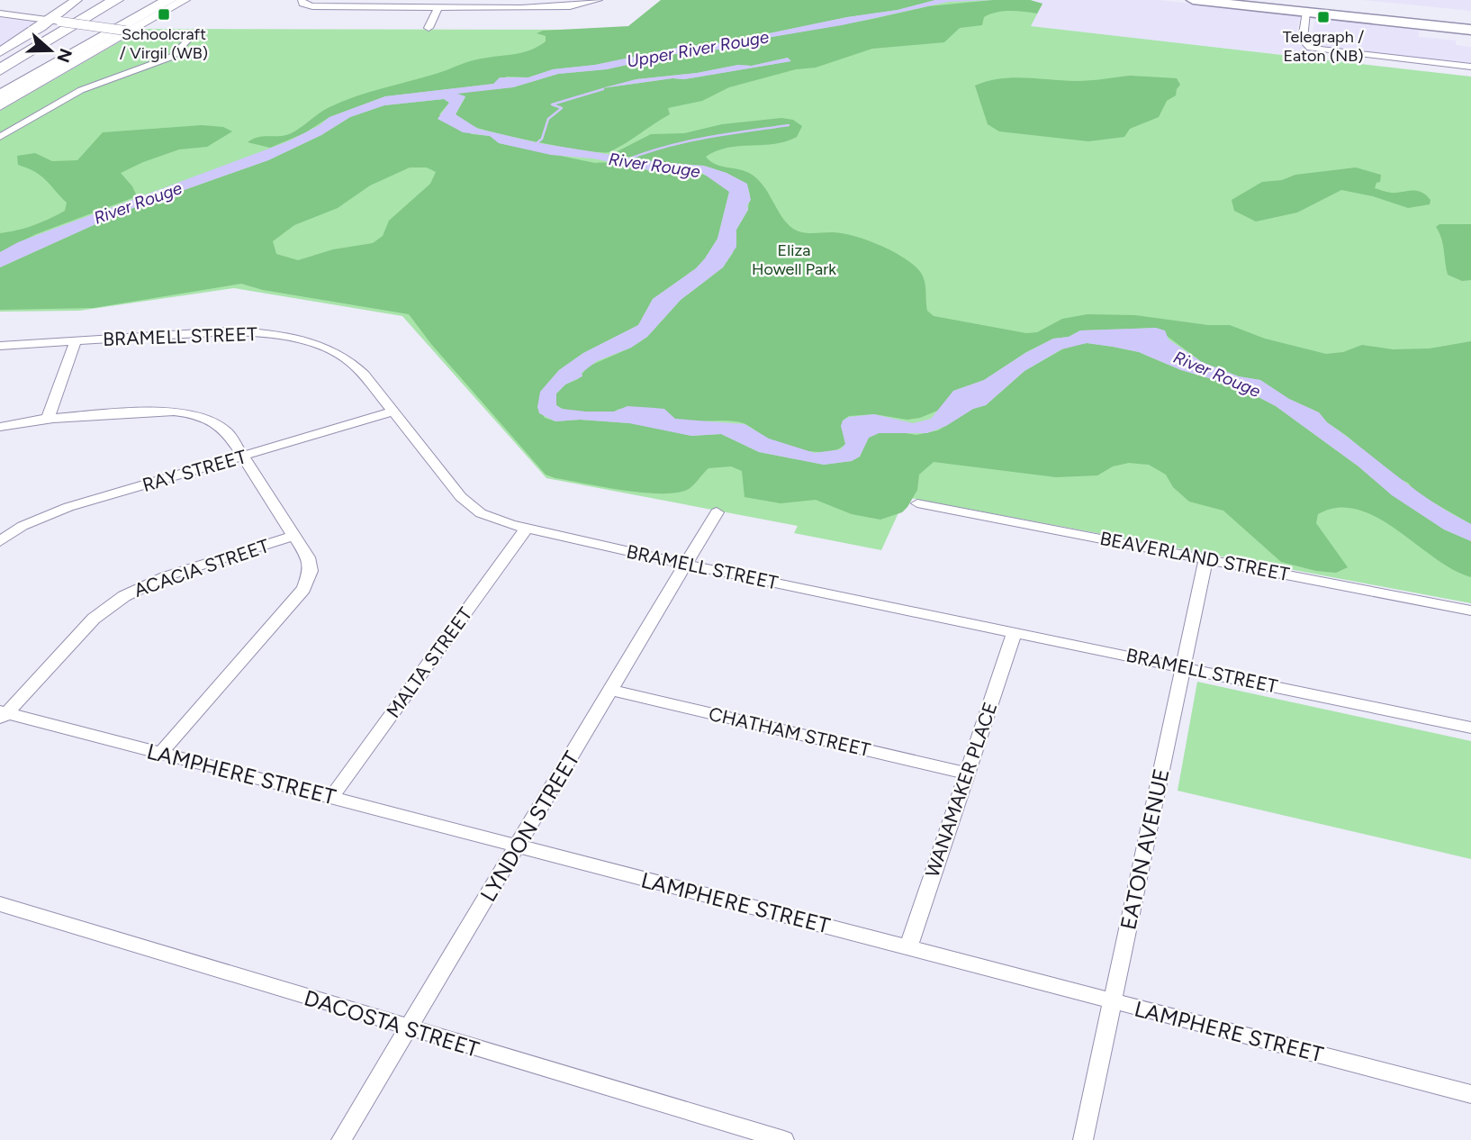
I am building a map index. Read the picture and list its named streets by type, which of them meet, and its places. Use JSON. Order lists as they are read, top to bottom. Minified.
{"streets":{"street":["BRAMELL STREET","RAY STREET","BEAVERLAND STREET","ACACIA STREET","MALTA STREET","CHATHAM STREET","LAMPHERE STREET","WANAMAKER PLACE","LYNDON STREET","EATON AVENUE","DACOSTA STREET"]},"crossings":[["BRAMELL STREET","RAY STREET"],["BRAMELL STREET","MALTA STREET"],["BRAMELL STREET","WANAMAKER PLACE"],["BRAMELL STREET","LYNDON STREET"],["BRAMELL STREET","EATON AVENUE"],["BEAVERLAND STREET","EATON AVENUE"],["ACACIA STREET","LAMPHERE STREET"],["MALTA STREET","LAMPHERE STREET"],["CHATHAM STREET","WANAMAKER PLACE"],["CHATHAM STREET","LYNDON STREET"],["LAMPHERE STREET","WANAMAKER PLACE"],["LAMPHERE STREET","LYNDON STREET"],["LAMPHERE STREET","EATON AVENUE"],["LYNDON STREET","DACOSTA STREET"]],"water":["Upper River Rouge","River Rouge"],"parks":["Eliza Howell Park"],"places":{"transit":["Schoolcraft / Virgil (WB)","Telegraph / Eaton (NB)"]},"north":"right"}
